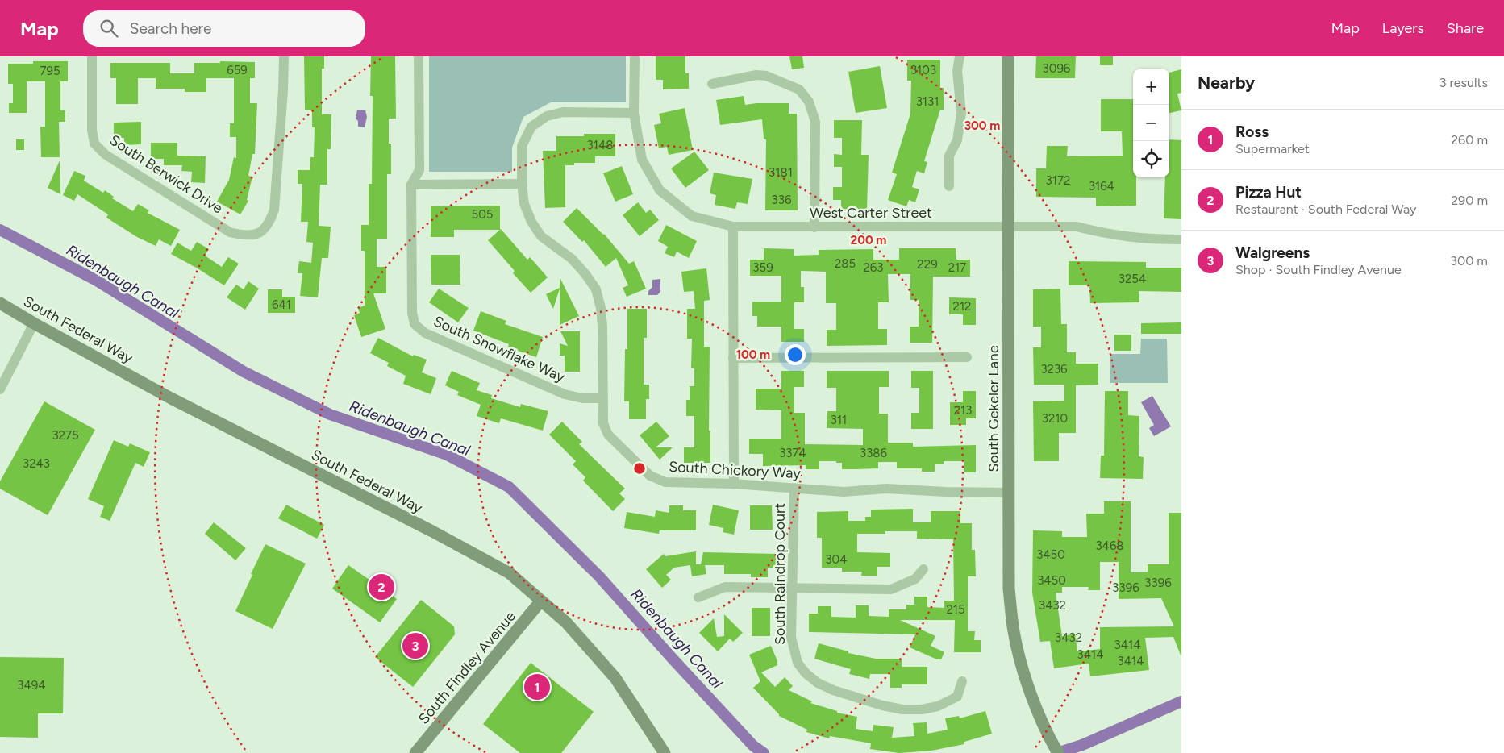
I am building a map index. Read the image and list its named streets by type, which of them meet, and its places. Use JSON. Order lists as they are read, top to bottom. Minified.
{"streets":{"street":["South Berwick Drive","West Carter Street","South Federal Way","South Snowflake Way","South Gekeler Lane","South Chickory Way","South Raindrop Court","South Findley Avenue"]},"crossings":[["West Carter Street","South Gekeler Lane"],["West Carter Street","South Chickory Way"],["South Federal Way","South Findley Avenue"],["South Snowflake Way","South Chickory Way"],["South Gekeler Lane","South Chickory Way"],["South Chickory Way","South Raindrop Court"]],"water":["Ridenbaugh Canal"],"house_numbers":["3096","659","3103","795","3131","3148","3181","3172","3164","336","505","285","229","359","263","217","3254","641","212","3236","213","3210","311","3275","3374","3386","3243","3468","3450","304","3450","3396","3396","3432","215","3432","3414","3414","3414","3494"],"page":{"header":"Map","search":"Search here","nav":["Map","Layers","Share"],"heading":["Nearby","3 results"],"map_buttons":["+","−"],"list":[{"mark":"1","name":"Ross","note":"Supermarket","value":"260 m"},{"mark":"2","name":"Pizza Hut","note":"Restaurant · South Federal Way","value":"290 m"},{"mark":"3","name":"Walgreens","note":"Shop · South Findley Avenue","value":"300 m"}],"pins":["2","3","1"]},"rings":["300 m","200 m","100 m"]}
